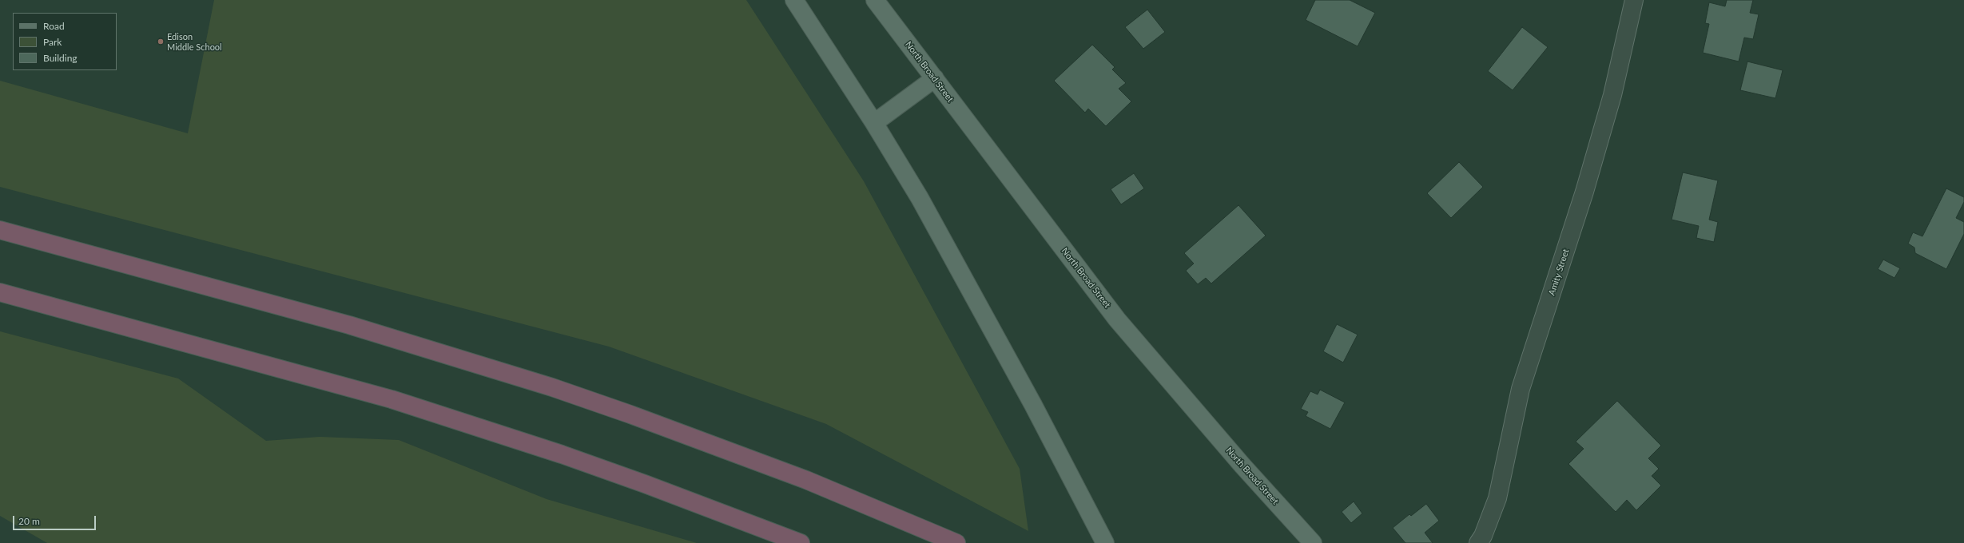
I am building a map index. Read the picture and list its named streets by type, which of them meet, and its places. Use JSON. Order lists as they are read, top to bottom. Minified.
{"streets":{"main road":["North Broad Street"],"street":["Amity Street"]},"places":["Edison Middle School"],"legend":["Road","Park","Building"],"scale_bar":"20 m"}
